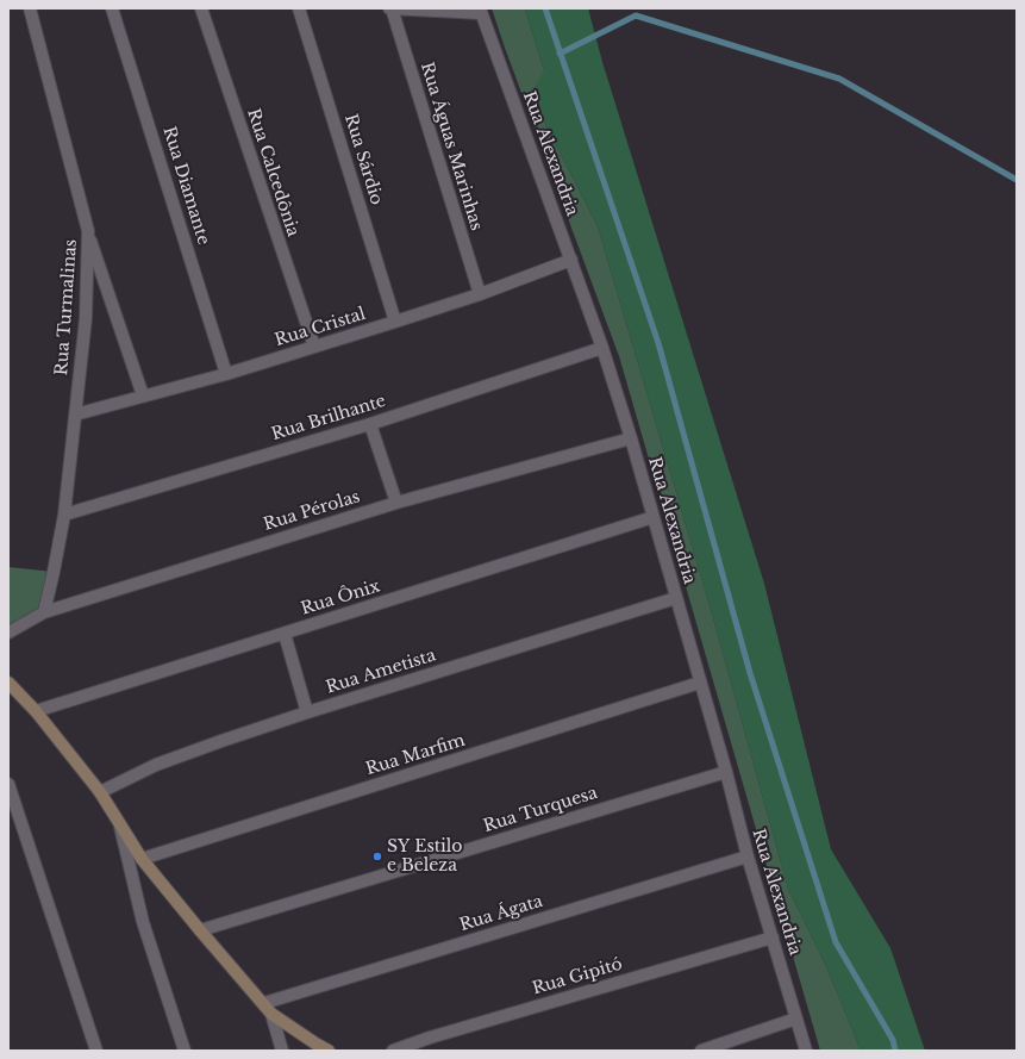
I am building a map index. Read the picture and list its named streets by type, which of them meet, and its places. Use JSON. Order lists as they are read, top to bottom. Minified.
{"streets":{"street":["Rua Águas Marinhas","Rua Alexandria","Rua Sárdio","Rua Calcedônia","Rua Diamante","Rua Turmalinas","Rua Cristal","Rua Brilhante","Rua Pérolas","Rua Ônix","Rua Ametista","Rua Marfim","Rua Turquesa","Rua Ágata","Rua Gipitó"]},"crossings":[["Rua Águas Marinhas","Rua Cristal"],["Rua Alexandria","Rua Cristal"],["Rua Alexandria","Rua Brilhante"],["Rua Alexandria","Rua Pérolas"],["Rua Alexandria","Rua Ônix"],["Rua Alexandria","Rua Ametista"],["Rua Alexandria","Rua Marfim"],["Rua Alexandria","Rua Turquesa"],["Rua Alexandria","Rua Ágata"],["Rua Alexandria","Rua Gipitó"],["Rua Sárdio","Rua Cristal"],["Rua Calcedônia","Rua Cristal"],["Rua Diamante","Rua Cristal"],["Rua Turmalinas","Rua Cristal"],["Rua Turmalinas","Rua Brilhante"],["Rua Turmalinas","Rua Pérolas"]],"places":["SY Estilo e Beleza"]}
